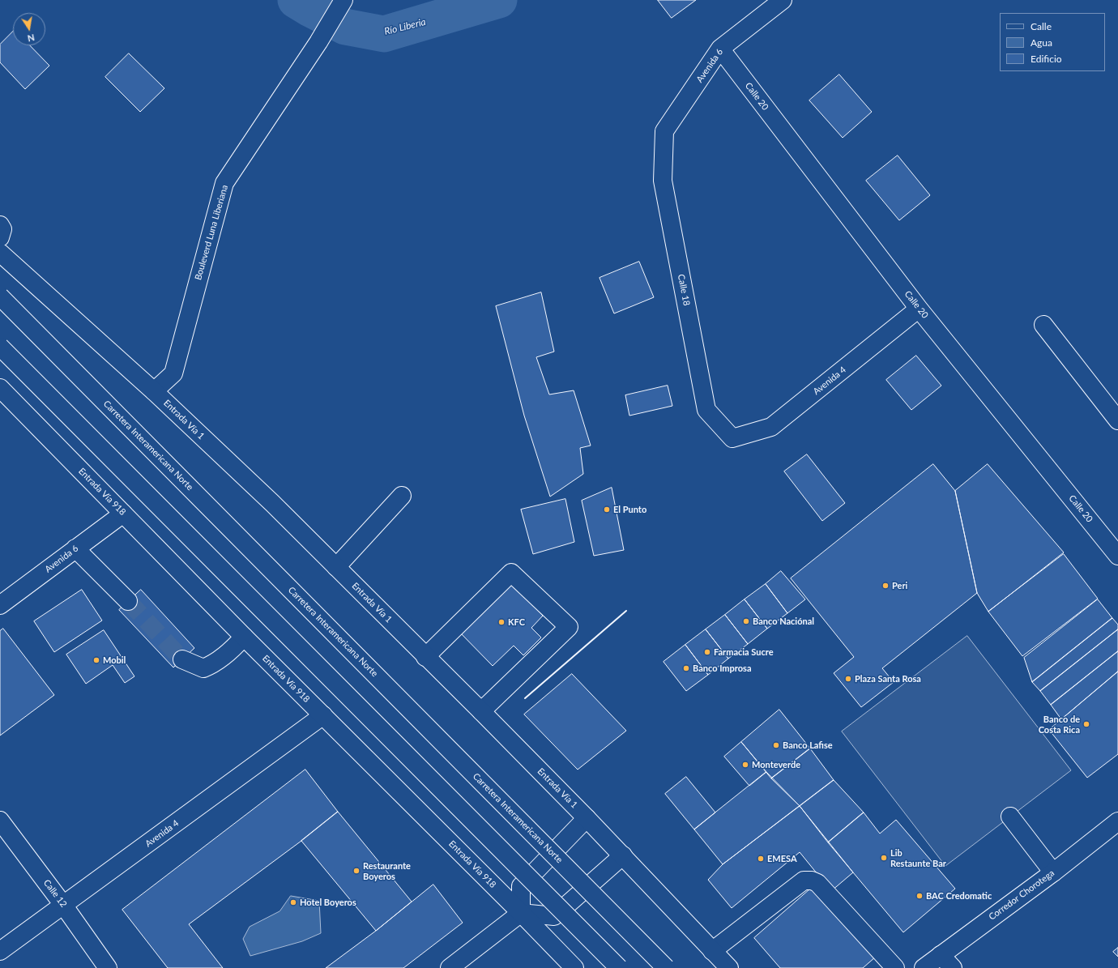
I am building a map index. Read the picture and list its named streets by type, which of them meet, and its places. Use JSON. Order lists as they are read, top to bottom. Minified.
{"streets":{"main road":["Avenida 6","Calle 20","Bouleverd Luna Liberiana","Calle 18","Avenida 4","Entrada Vía 1","Carretera Interamericana Norte","Entrada Vía 918","Calle 12","Corredor Chorotega"]},"crossings":[["Avenida 6","Calle 20"],["Avenida 6","Calle 18"],["Avenida 6","Entrada Vía 918"],["Calle 20","Avenida 4"],["Bouleverd Luna Liberiana","Entrada Vía 1"],["Calle 18","Avenida 4"],["Avenida 4","Entrada Vía 918"],["Avenida 4","Calle 12"]],"water":["Río Liberia"],"places":["El Punto","Peri","Banco Naciónal","KFC","Farmacia Sucre","Mobil","Banco Improsa","Plaza Santa Rosa","Banco de Costa Rica","Banco Lafise","Monteverde","Lib Restaunte Bar","EMESA","Restaurante Boyeros","BAC Credomatic","Hotel Boyeros"],"legend":["Calle","Agua","Edificio"],"north":"bottom"}
